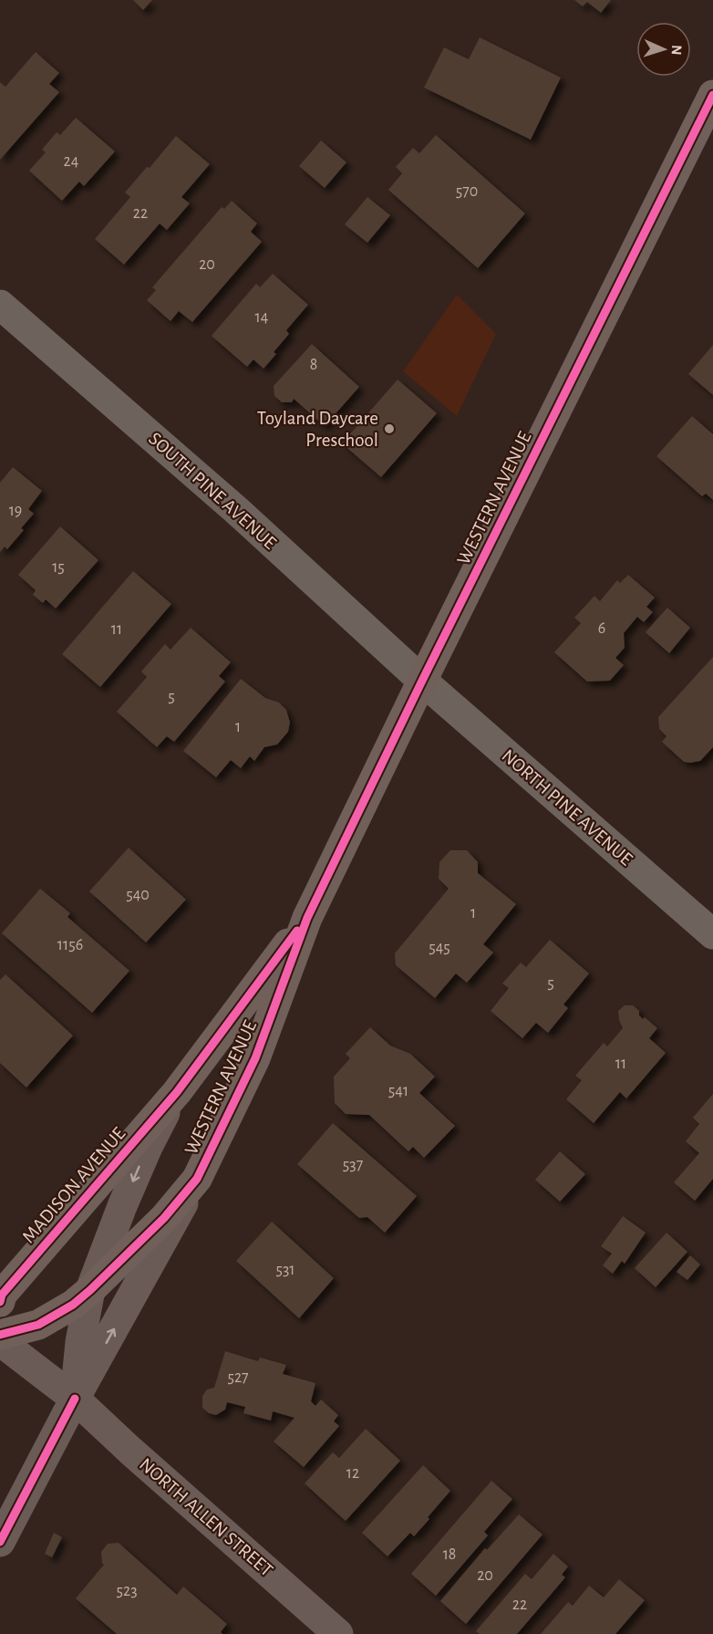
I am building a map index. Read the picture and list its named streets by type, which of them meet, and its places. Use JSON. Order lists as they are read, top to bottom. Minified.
{"streets":{"main road":["WESTERN AVENUE","MADISON AVENUE"],"street":["SOUTH PINE AVENUE","NORTH PINE AVENUE","NORTH ALLEN STREET"]},"crossings":[["SOUTH PINE AVENUE","WESTERN AVENUE"],["SOUTH PINE AVENUE","NORTH PINE AVENUE"],["WESTERN AVENUE","NORTH PINE AVENUE"],["WESTERN AVENUE","MADISON AVENUE"],["WESTERN AVENUE","NORTH ALLEN STREET"]],"places":["Toyland Daycare Preschool"],"house_numbers":["24","570","22","20","14","8","19","15","6","11","5","1","540","1","1156","545","5","11","541","537","531","527","12","18","20","523","22"],"north":"right"}
